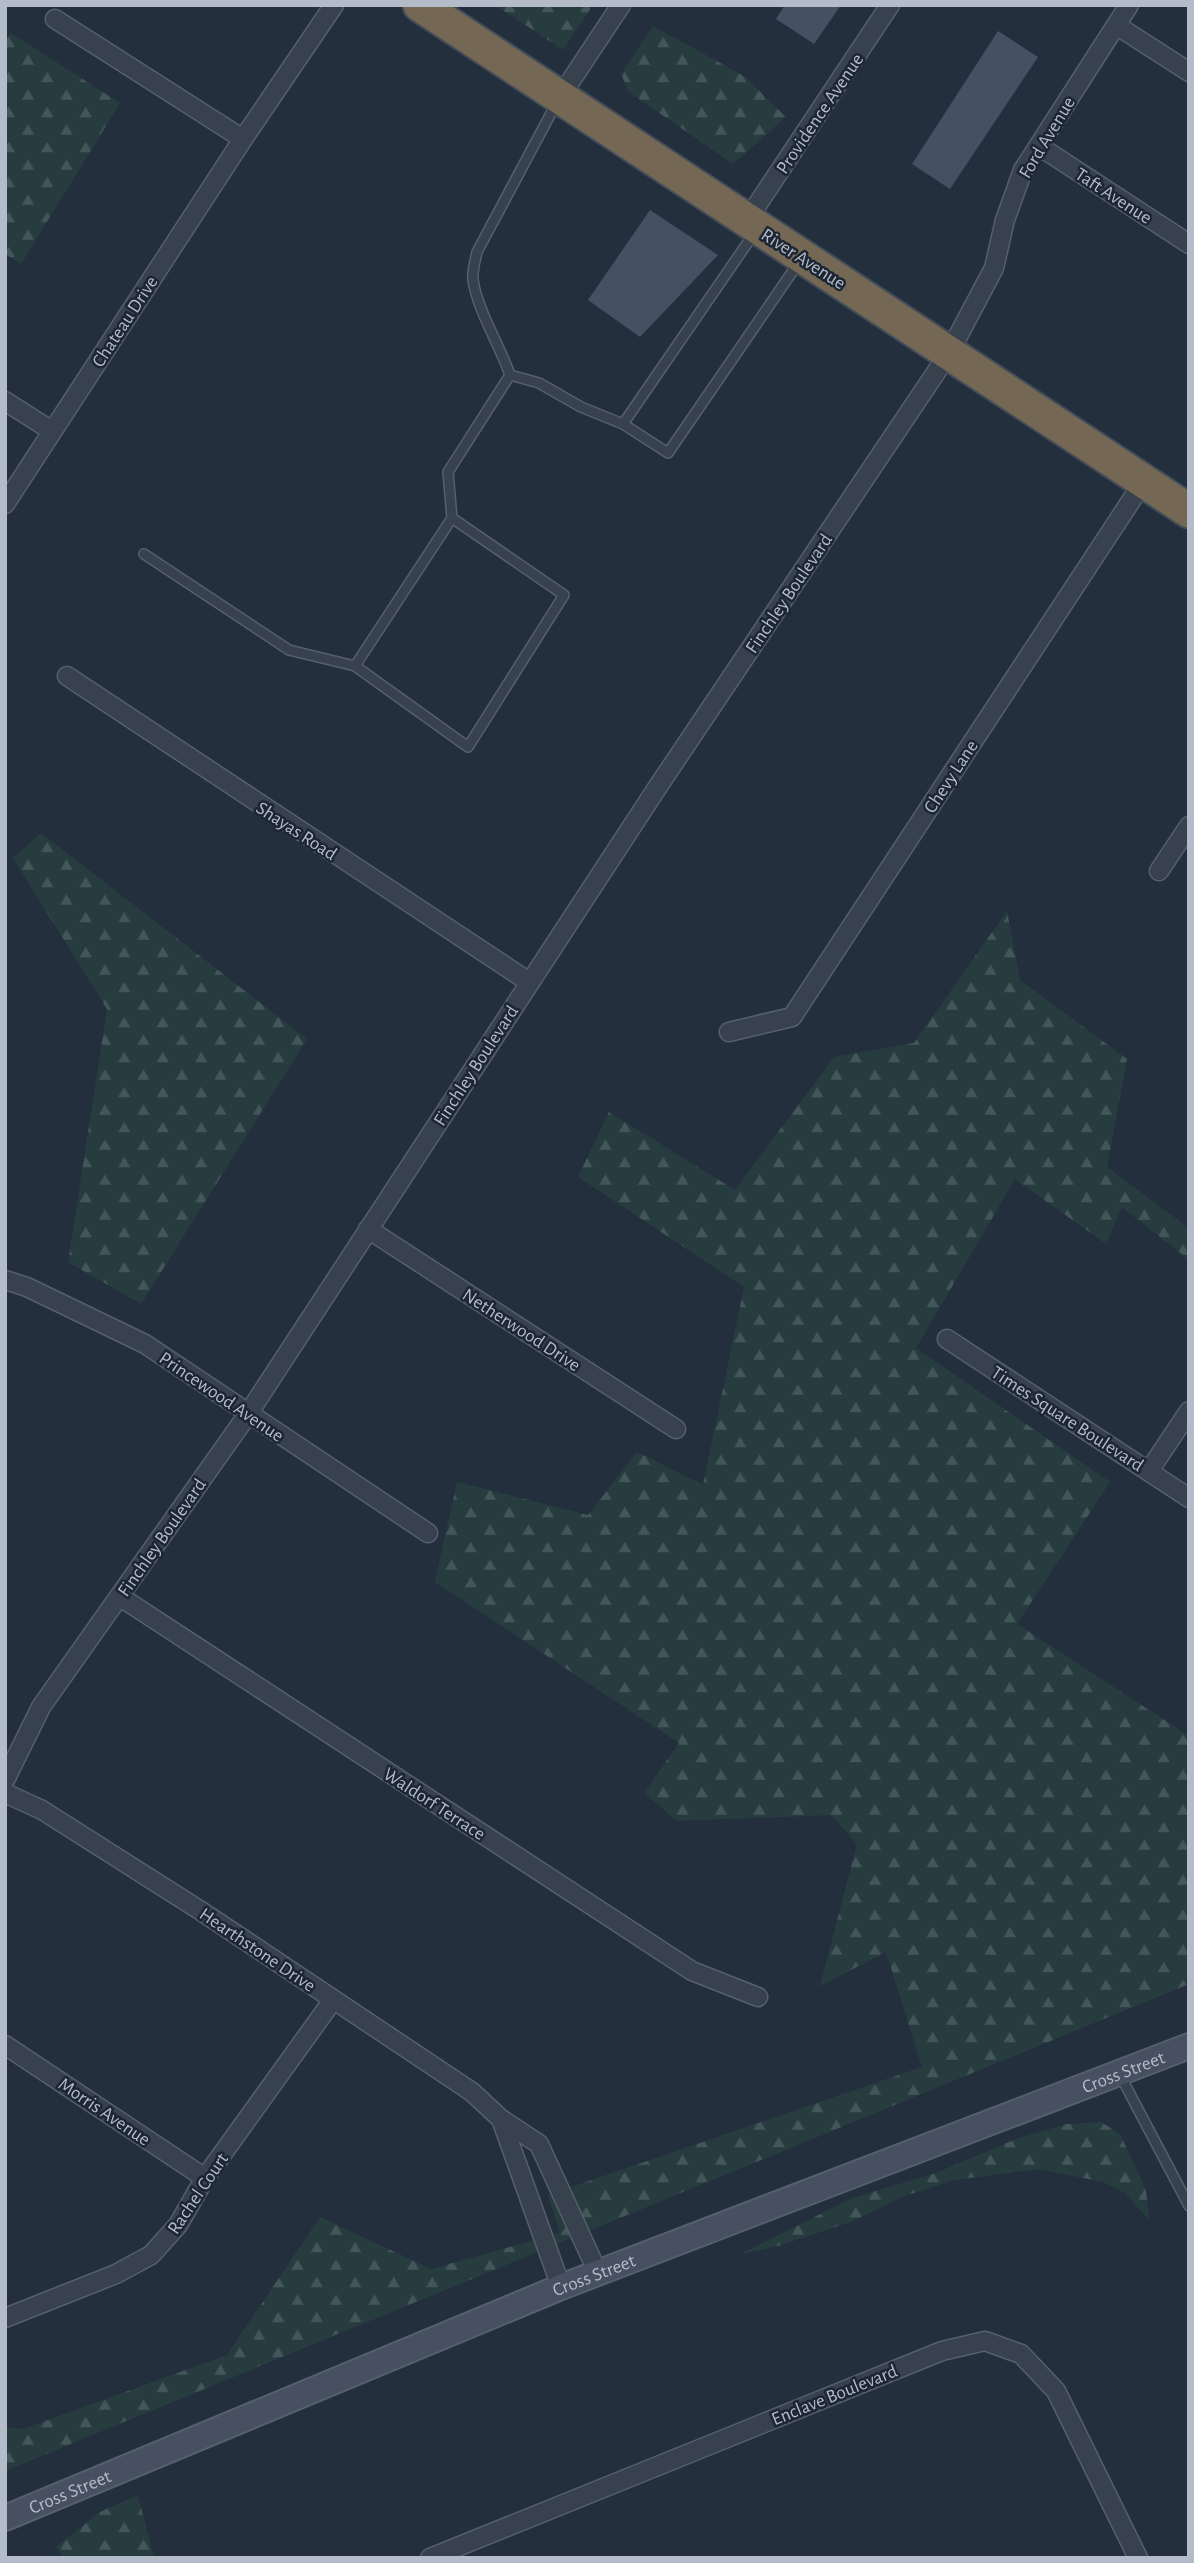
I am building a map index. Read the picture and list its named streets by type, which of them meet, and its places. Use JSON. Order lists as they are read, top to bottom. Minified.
{"streets":{"highway":["River Avenue"],"main road":["Cross Street"],"street":["Providence Avenue","Ford Avenue","Taft Avenue","Chateau Drive","Finchley Boulevard","Chevy Lane","Shayas Road","Netherwood Drive","Princewood Avenue","Times Square Boulevard","Waldorf Terrace","Hearthstone Drive","Morris Avenue","Rachel Court","Enclave Boulevard"]},"crossings":[["Providence Avenue","River Avenue"],["Ford Avenue","Taft Avenue"],["Ford Avenue","River Avenue"],["Ford Avenue","Finchley Boulevard"],["River Avenue","Finchley Boulevard"],["River Avenue","Chevy Lane"],["Finchley Boulevard","Shayas Road"],["Finchley Boulevard","Netherwood Drive"],["Finchley Boulevard","Princewood Avenue"],["Finchley Boulevard","Waldorf Terrace"],["Hearthstone Drive","Cross Street"],["Hearthstone Drive","Rachel Court"],["Morris Avenue","Rachel Court"]]}
